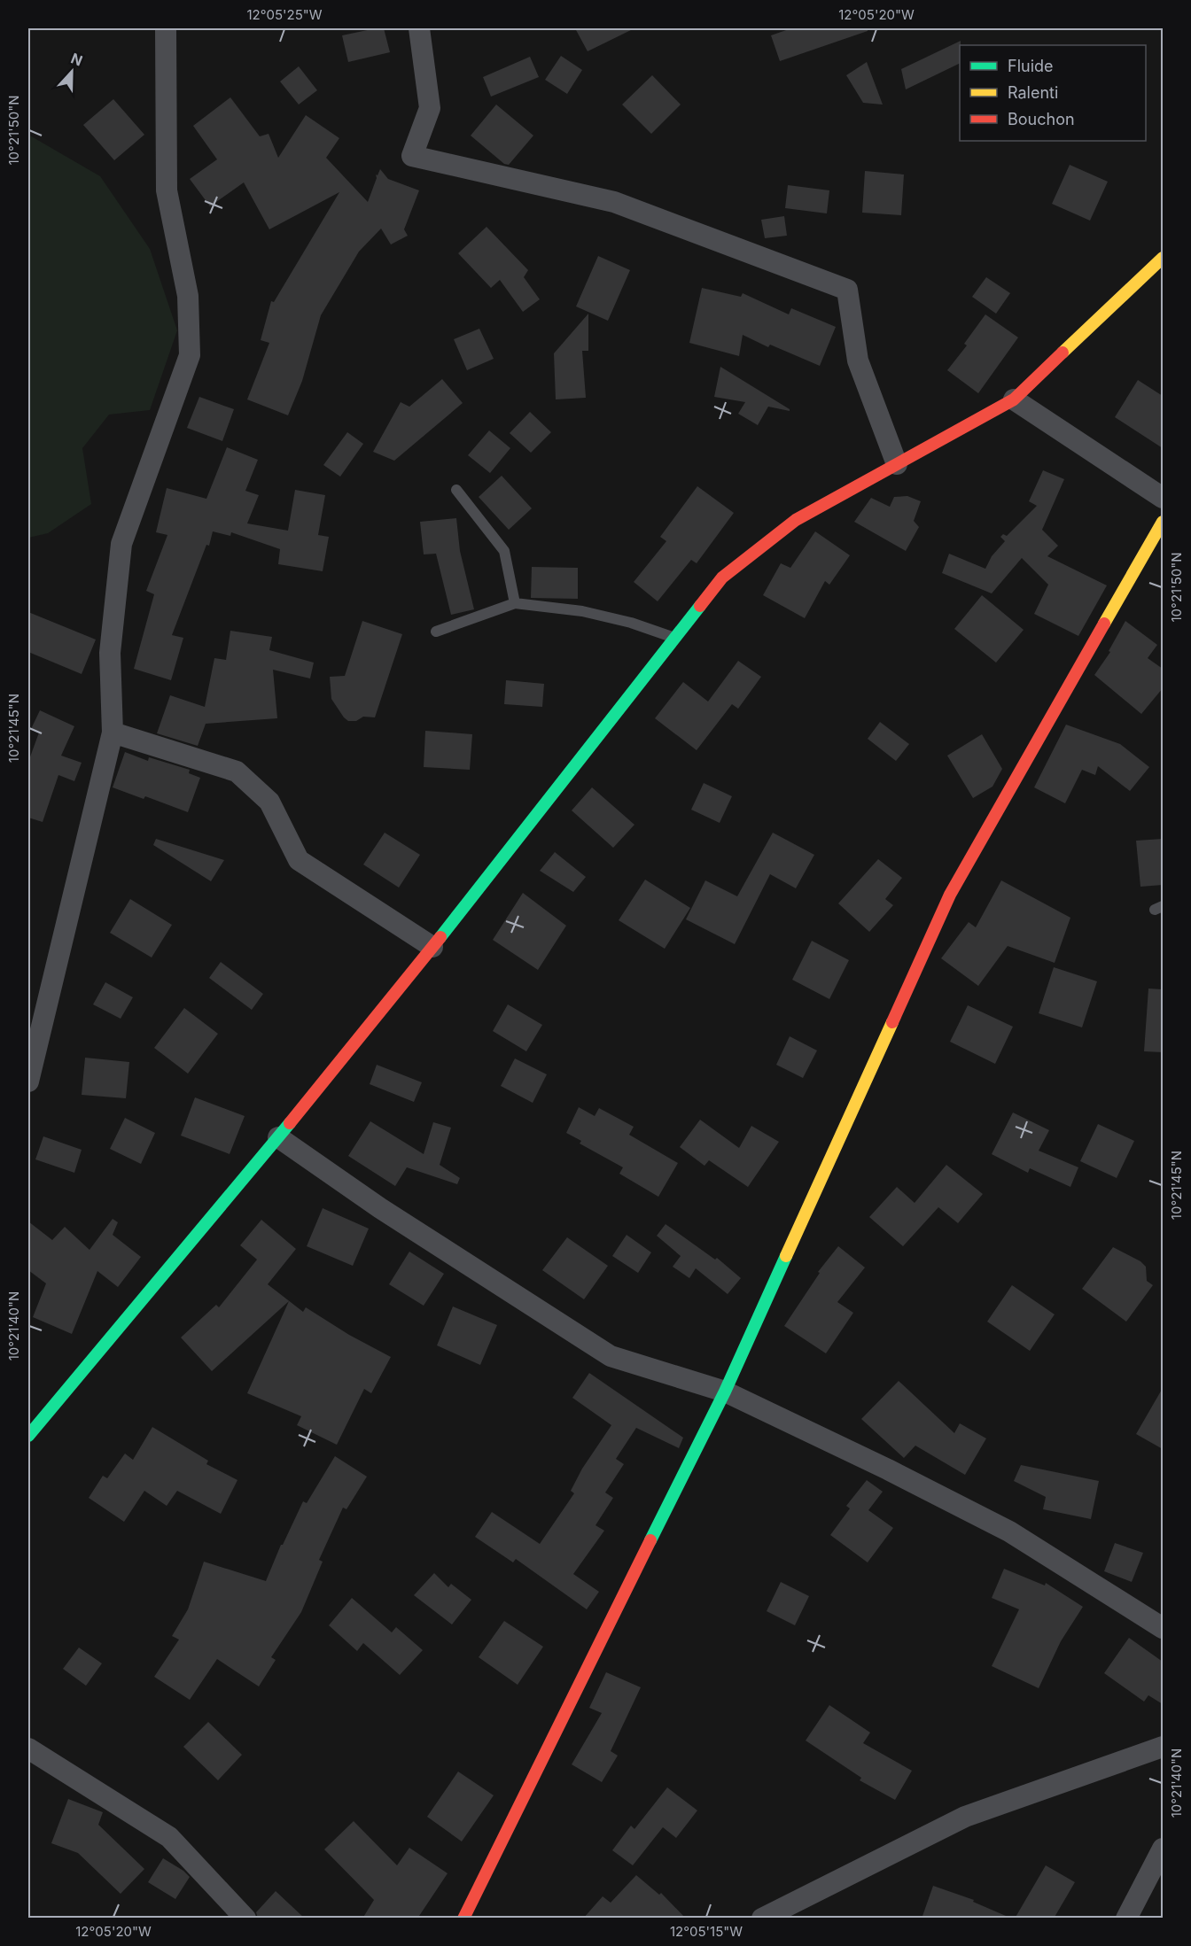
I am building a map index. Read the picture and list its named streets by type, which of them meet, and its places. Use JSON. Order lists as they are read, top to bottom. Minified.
{"legend":["Fluide","Ralenti","Bouchon"],"north":"top","coordinates":["12°05'25\"W","12°05'20\"W","10°21'50\"N","10°21'45\"N","10°21'40\"N","12°05'15\"W"]}
